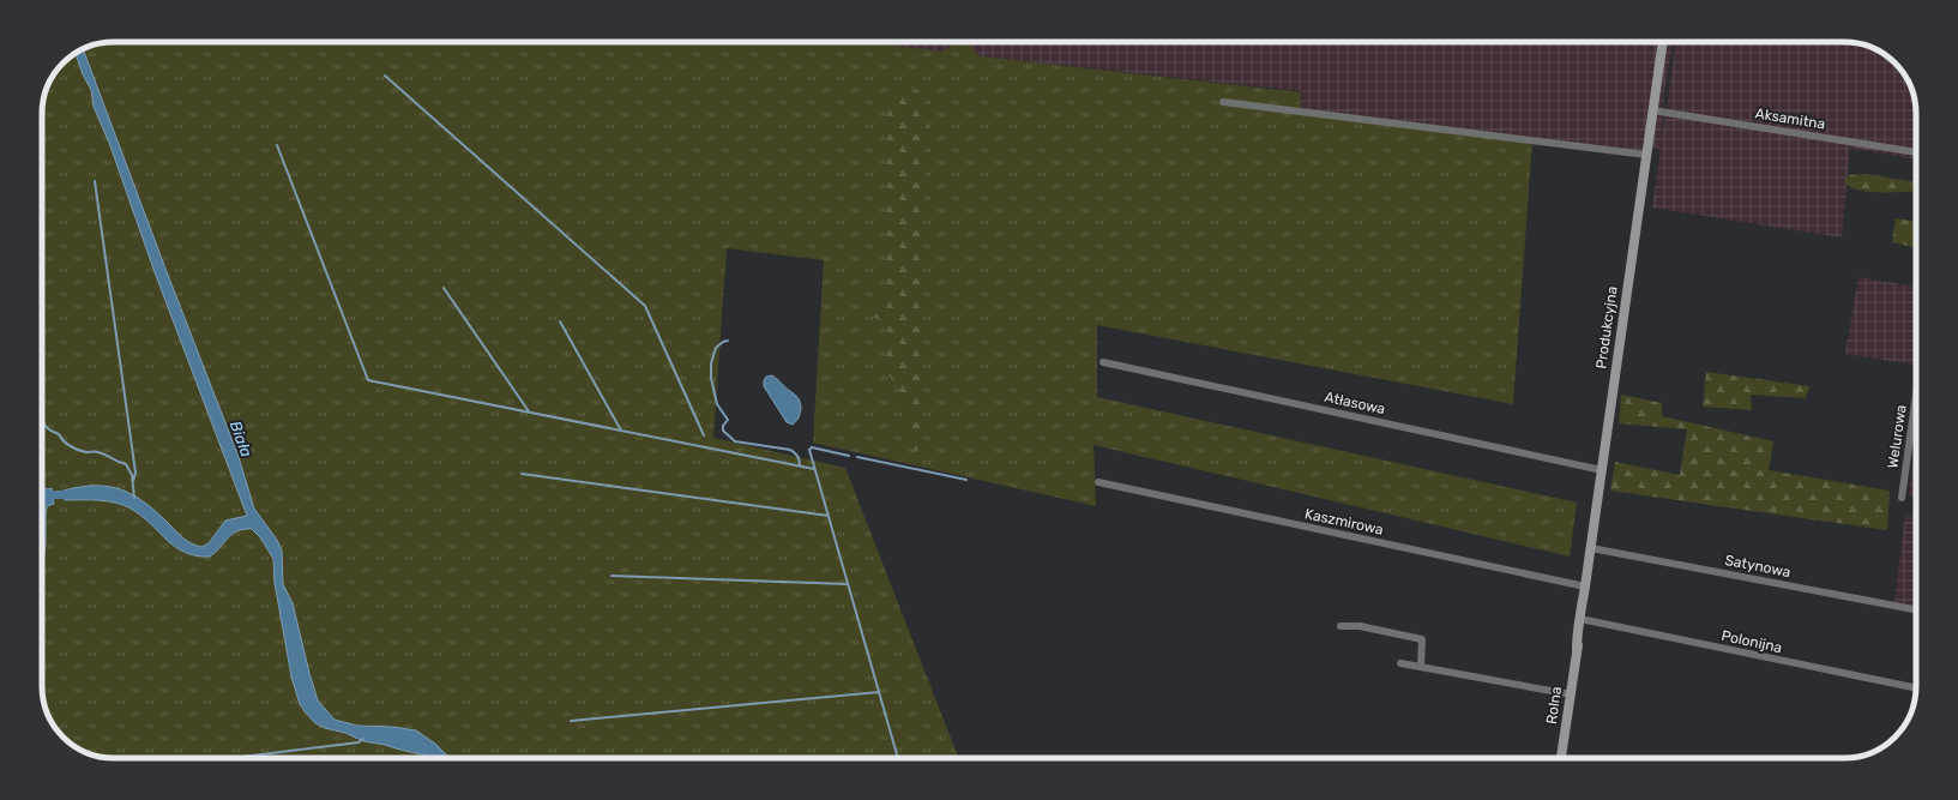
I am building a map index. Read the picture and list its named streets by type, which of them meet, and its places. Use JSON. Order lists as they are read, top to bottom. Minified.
{"streets":{"street":["Aksamitna","Produkcyjna","Atłasowa","Welurowa","Kaszmirowa","Satynowa","Polonijna","Rolna"]},"crossings":[["Aksamitna","Produkcyjna"],["Produkcyjna","Atłasowa"],["Produkcyjna","Kaszmirowa"],["Produkcyjna","Satynowa"],["Produkcyjna","Polonijna"],["Produkcyjna","Rolna"],["Polonijna","Rolna"]],"water":["Biała"]}
